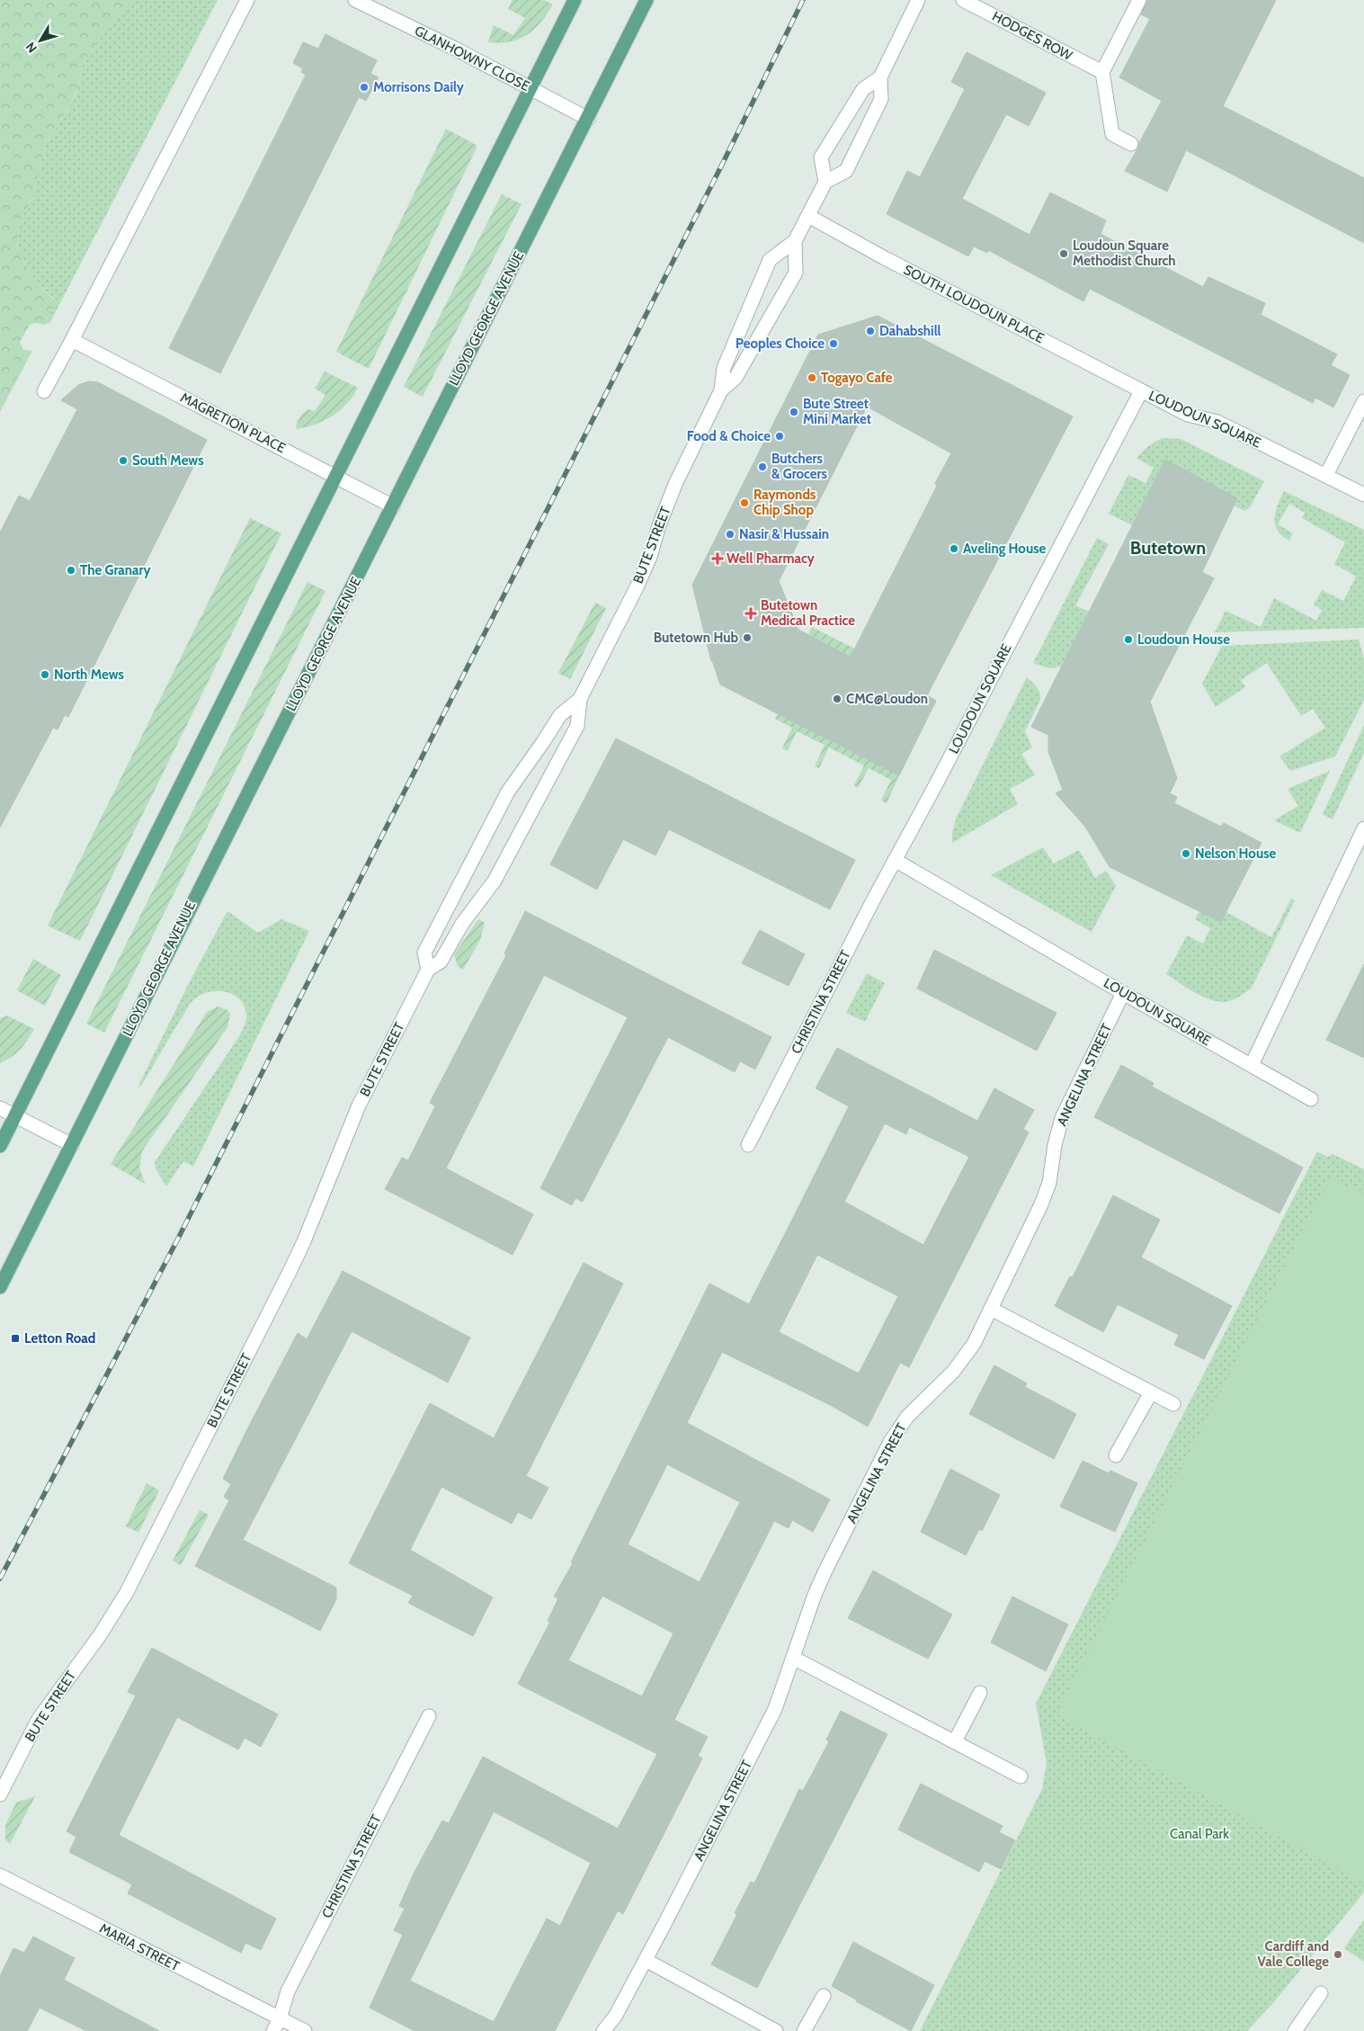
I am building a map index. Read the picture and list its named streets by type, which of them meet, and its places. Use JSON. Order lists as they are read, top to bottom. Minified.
{"streets":{"main road":["LLOYD GEORGE AVENUE"],"street":["HODGES ROW","GLANHOWNY CLOSE","SOUTH LOUDOUN PLACE","LOUDOUN SQUARE","MAGRETION PLACE","BUTE STREET","CHRISTINA STREET","ANGELINA STREET","MARIA STREET"]},"crossings":[["GLANHOWNY CLOSE","LLOYD GEORGE AVENUE"],["SOUTH LOUDOUN PLACE","LOUDOUN SQUARE"],["SOUTH LOUDOUN PLACE","BUTE STREET"],["LLOYD GEORGE AVENUE","MAGRETION PLACE"],["LOUDOUN SQUARE","CHRISTINA STREET"],["LOUDOUN SQUARE","ANGELINA STREET"],["CHRISTINA STREET","MARIA STREET"]],"districts":["Butetown"],"parks":["Canal Park"],"places":{"other":["Morrisons Daily","Loudoun Square Methodist Church","Dahabshill","Peoples Choice","Togayo Cafe","Bute Street Mini Market","Food & Choice","South Mews","Butchers & Grocers","Raymonds Chip Shop","Nasir & Hussain","Aveling House","The Granary","Butetown Hub","Loudoun House","North Mews","CMC@Loudon","Nelson House","Cardiff and Vale College"],"health":["Well Pharmacy","Butetown Medical Practice"],"transit":["Letton Road"]},"north":"bottom left"}
